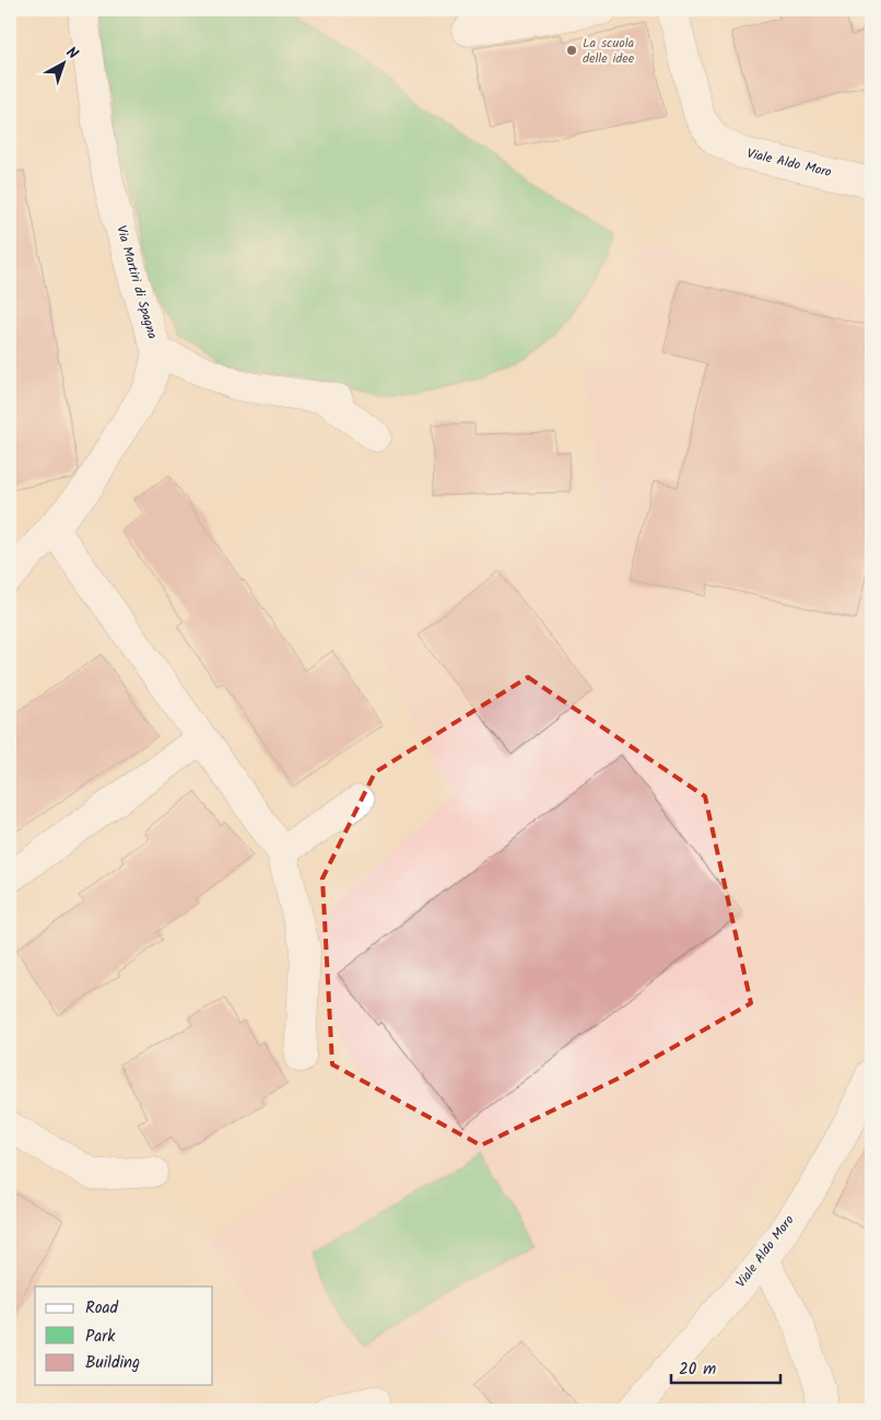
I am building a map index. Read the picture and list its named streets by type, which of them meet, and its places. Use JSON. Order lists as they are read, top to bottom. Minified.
{"streets":{"street":["Viale Aldo Moro","Via Martiri di Spagna"]},"places":["La scuola delle idee"],"legend":["Road","Park","Building"],"scale_bar":"20 m","north":"top right"}
